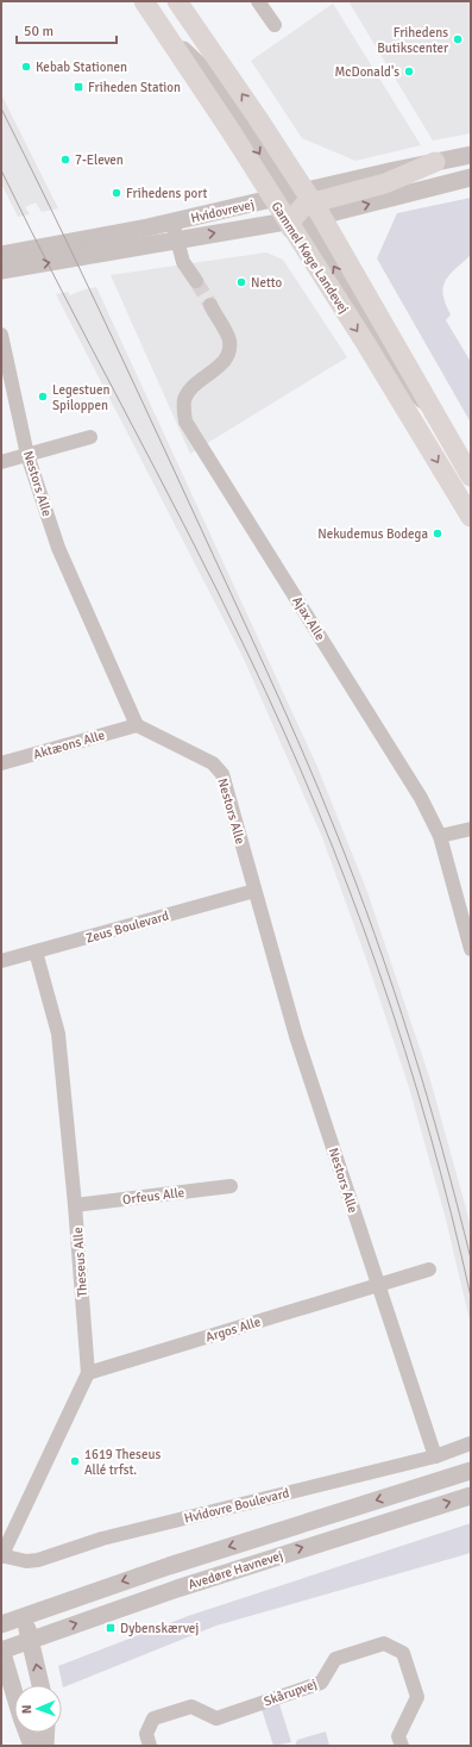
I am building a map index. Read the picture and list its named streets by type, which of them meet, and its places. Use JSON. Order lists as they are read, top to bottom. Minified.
{"streets":{"main road":["Gammel Køge Landevej"],"street":["Hvidovrevej","Nestors Alle","Ajax Alle","Aktæons Alle","Zeus Boulevard","Orfeus Alle","Theseus Alle","Argos Alle","Hvidovre Boulevard","Avedøre Havnevej","Skårupvej"]},"crossings":[["Hvidovrevej","Gammel Køge Landevej"],["Nestors Alle","Aktæons Alle"],["Nestors Alle","Zeus Boulevard"],["Nestors Alle","Argos Alle"],["Nestors Alle","Hvidovre Boulevard"],["Zeus Boulevard","Theseus Alle"],["Orfeus Alle","Theseus Alle"],["Theseus Alle","Argos Alle"],["Theseus Alle","Hvidovre Boulevard"]],"places":{"other":["Frihedens Butikscenter","Kebab Stationen","McDonald's","7-Eleven","Frihedens port","Netto","Legestuen Spiloppen","Nekudemus Bodega","1619 Theseus Allé trfst."],"transit":["Friheden Station","Dybenskærvej"]},"scale_bar":"50 m","north":"left"}
